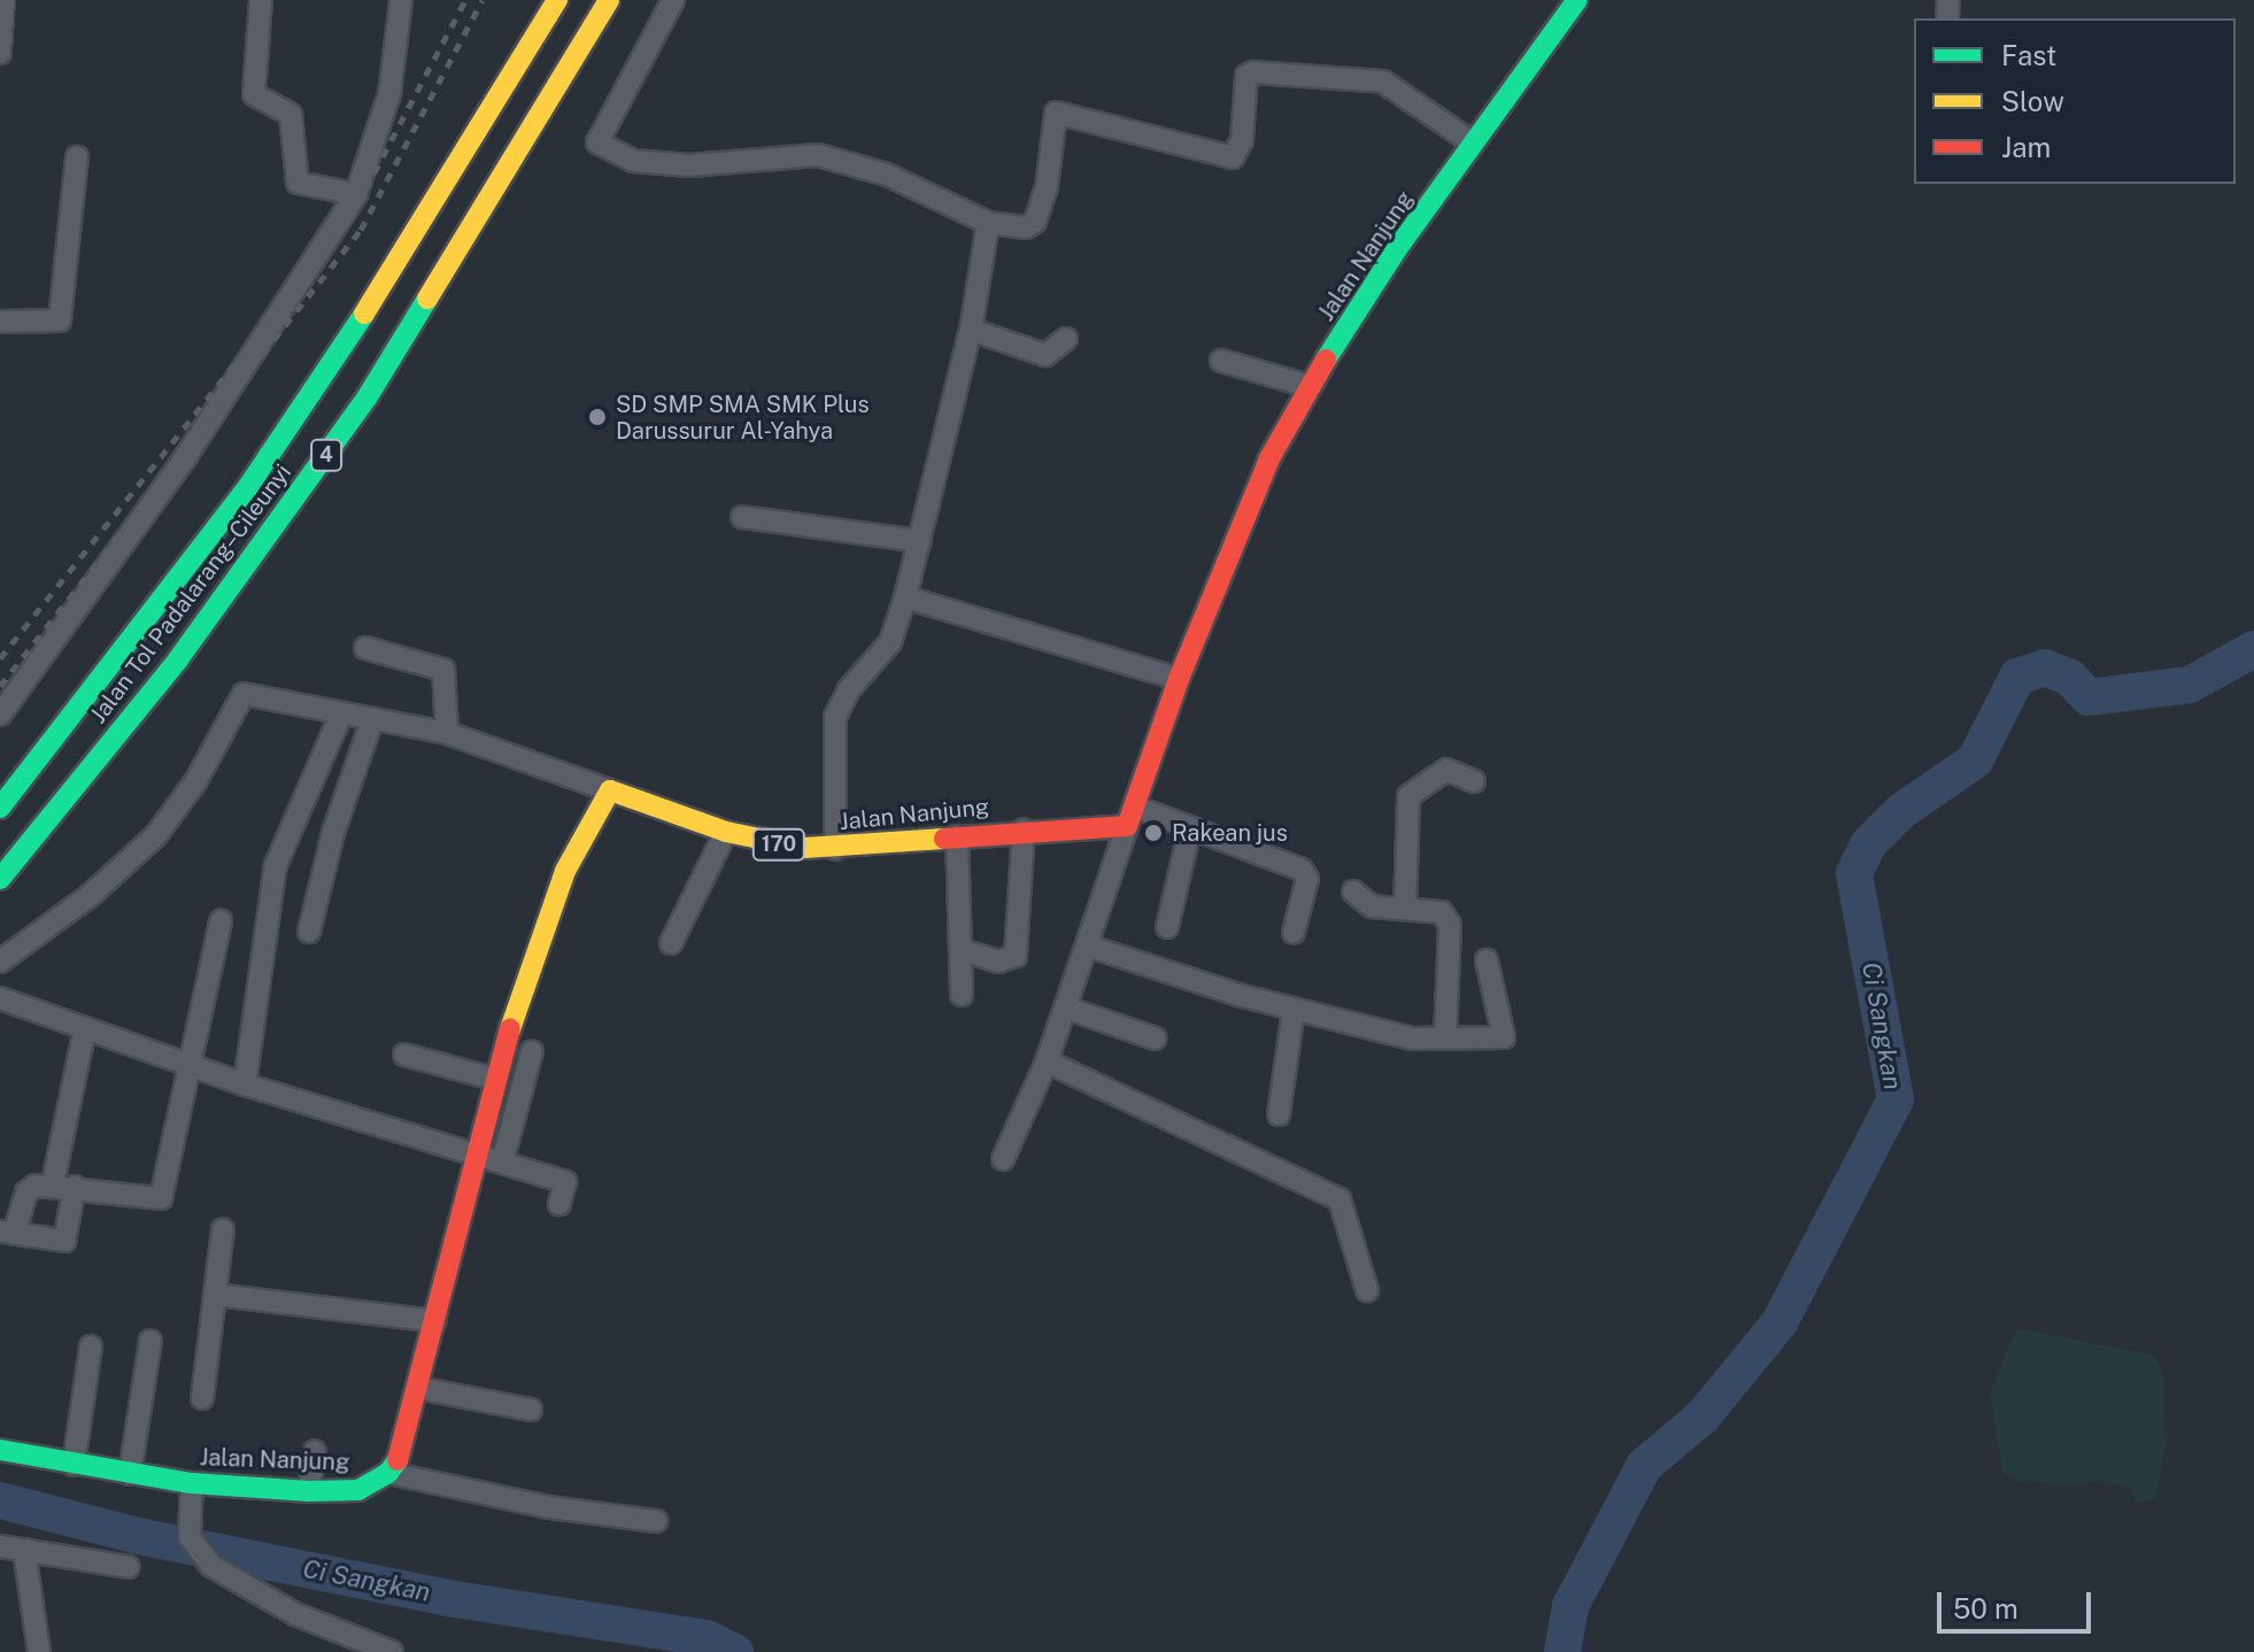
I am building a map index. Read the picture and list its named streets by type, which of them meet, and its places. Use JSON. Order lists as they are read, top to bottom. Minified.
{"streets":{"main road":["Jalan Nanjung","4","Jalan Tol Padalarang–Cileunyi","170"]},"water":["Ci Sangkan"],"places":["SD SMP SMA SMK Plus Darussurur Al-Yahya","Rakean jus"],"legend":["Fast","Slow","Jam"],"scale_bar":"50 m"}
